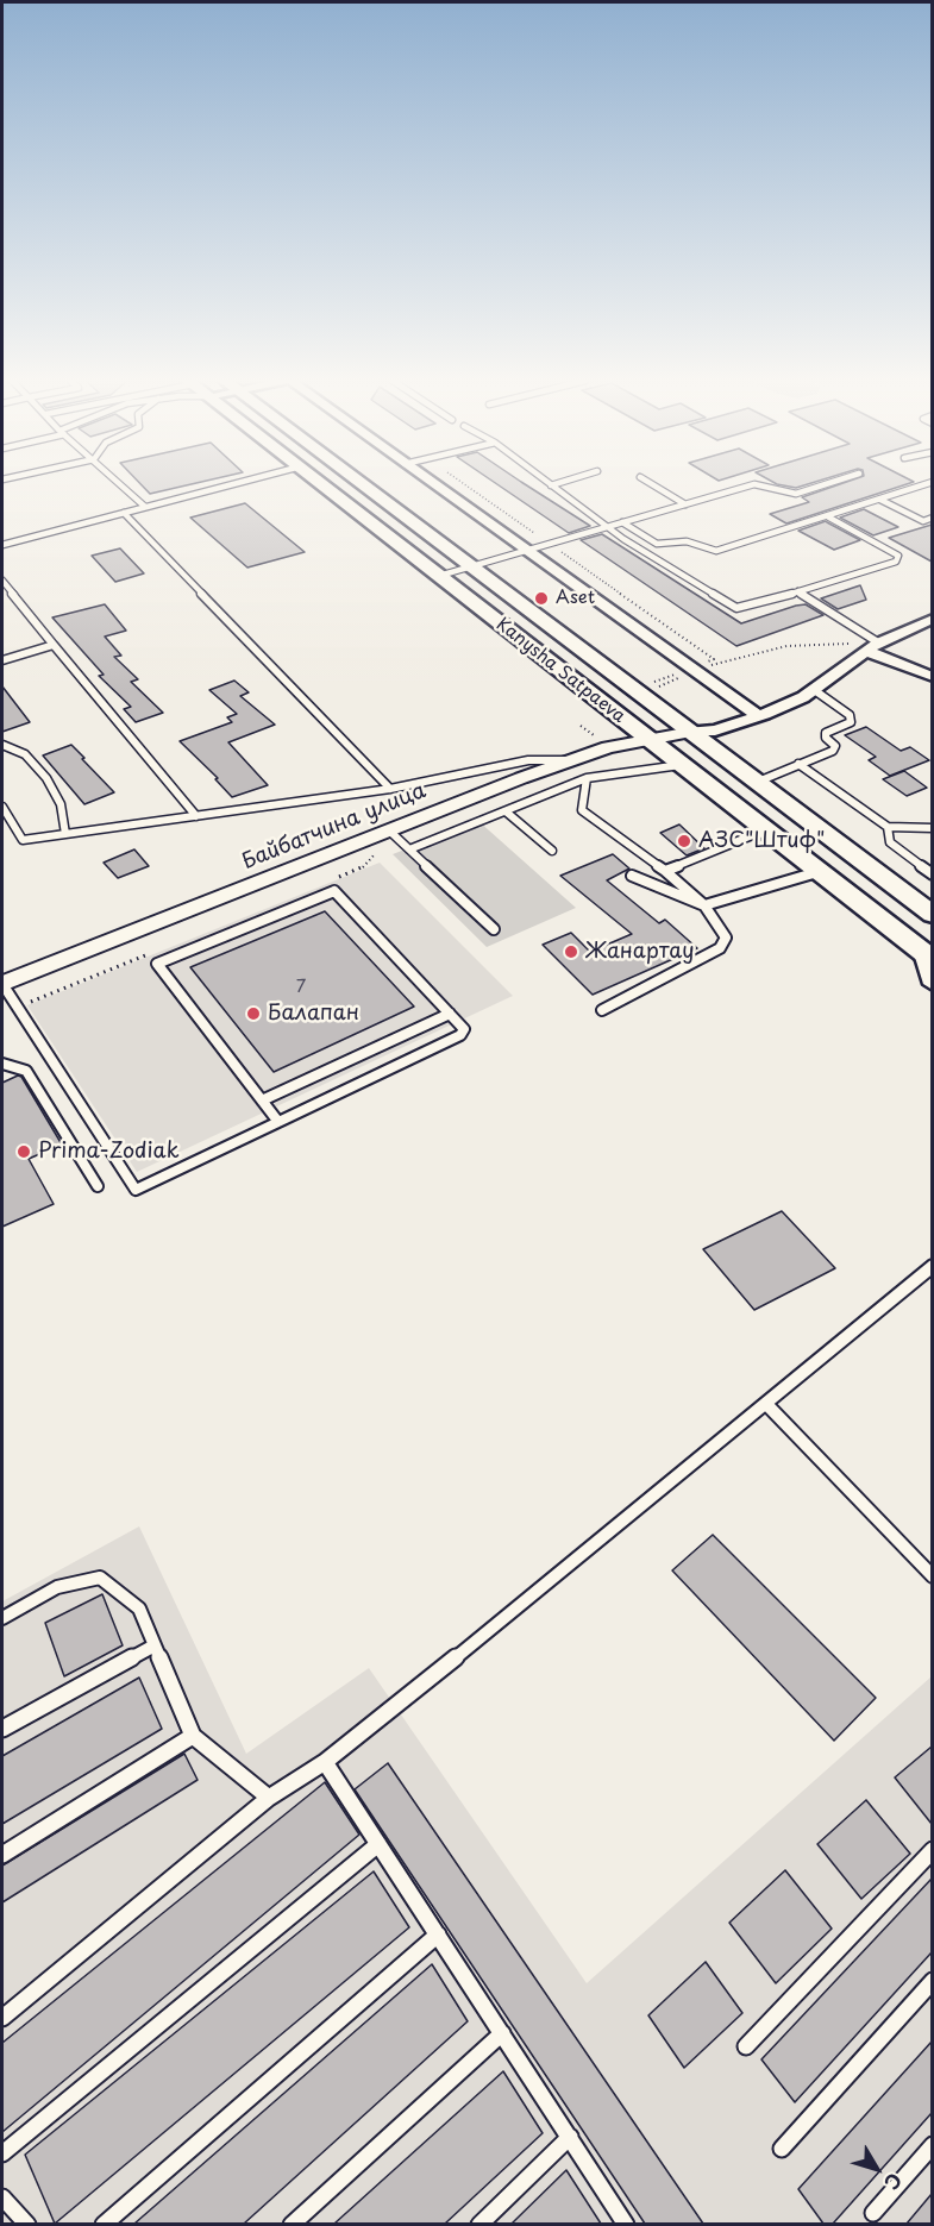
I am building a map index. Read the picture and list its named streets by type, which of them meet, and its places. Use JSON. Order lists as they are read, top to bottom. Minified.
{"streets":{"main road":["Kanysha Satpaeva"],"street":["Байбатчина улица"]},"crossings":[["Kanysha Satpaeva","Байбатчина улица"]],"places":["Aset","АЗС\"Штиф\"","Жанартау","Балапан","Prima-Zodiak"],"house_numbers":["7"],"north":"bottom right"}
